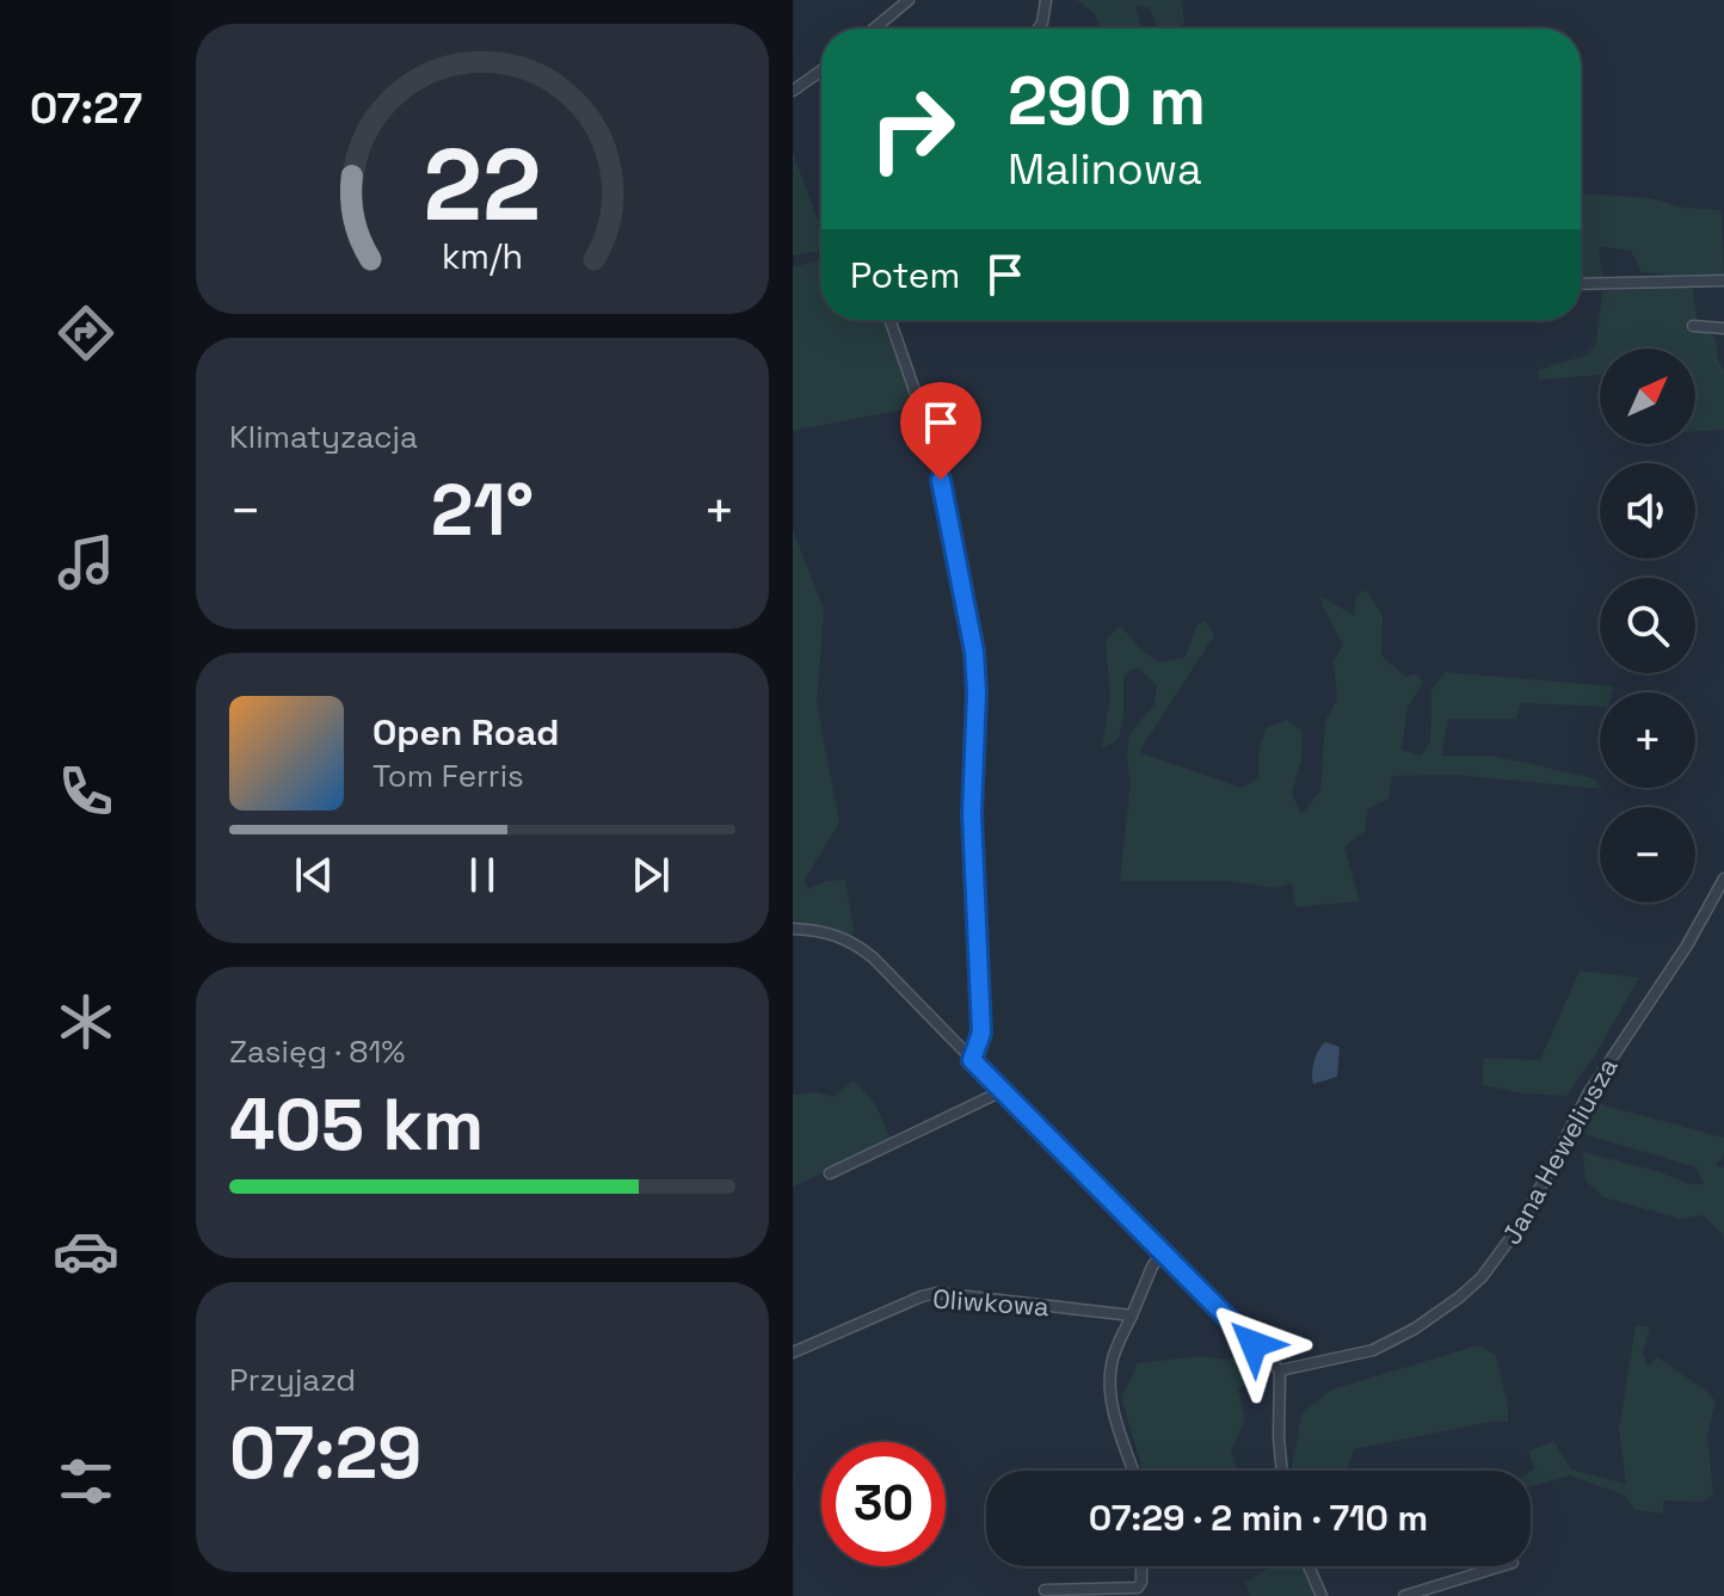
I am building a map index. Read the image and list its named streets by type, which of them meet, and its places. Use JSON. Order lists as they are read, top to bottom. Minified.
{"streets":{"street":["Jana Heweliusza","Oliwkowa"]},"north":"top right","page":{"tabs":"07:27","turn":["290 m","Malinowa"],"then":"Potem","tile":["Klimatyzacja",["Zasięg · 81%","405 km"],["Przyjazd","07:29"]],"map_buttons":["+","−"],"heat":["−","21°","+"],"song":["Open Road","Tom Ferris"],"limit":"30","trip":"07:29 · 2 min · 710 m","gauge":["22","km/h"]}}
